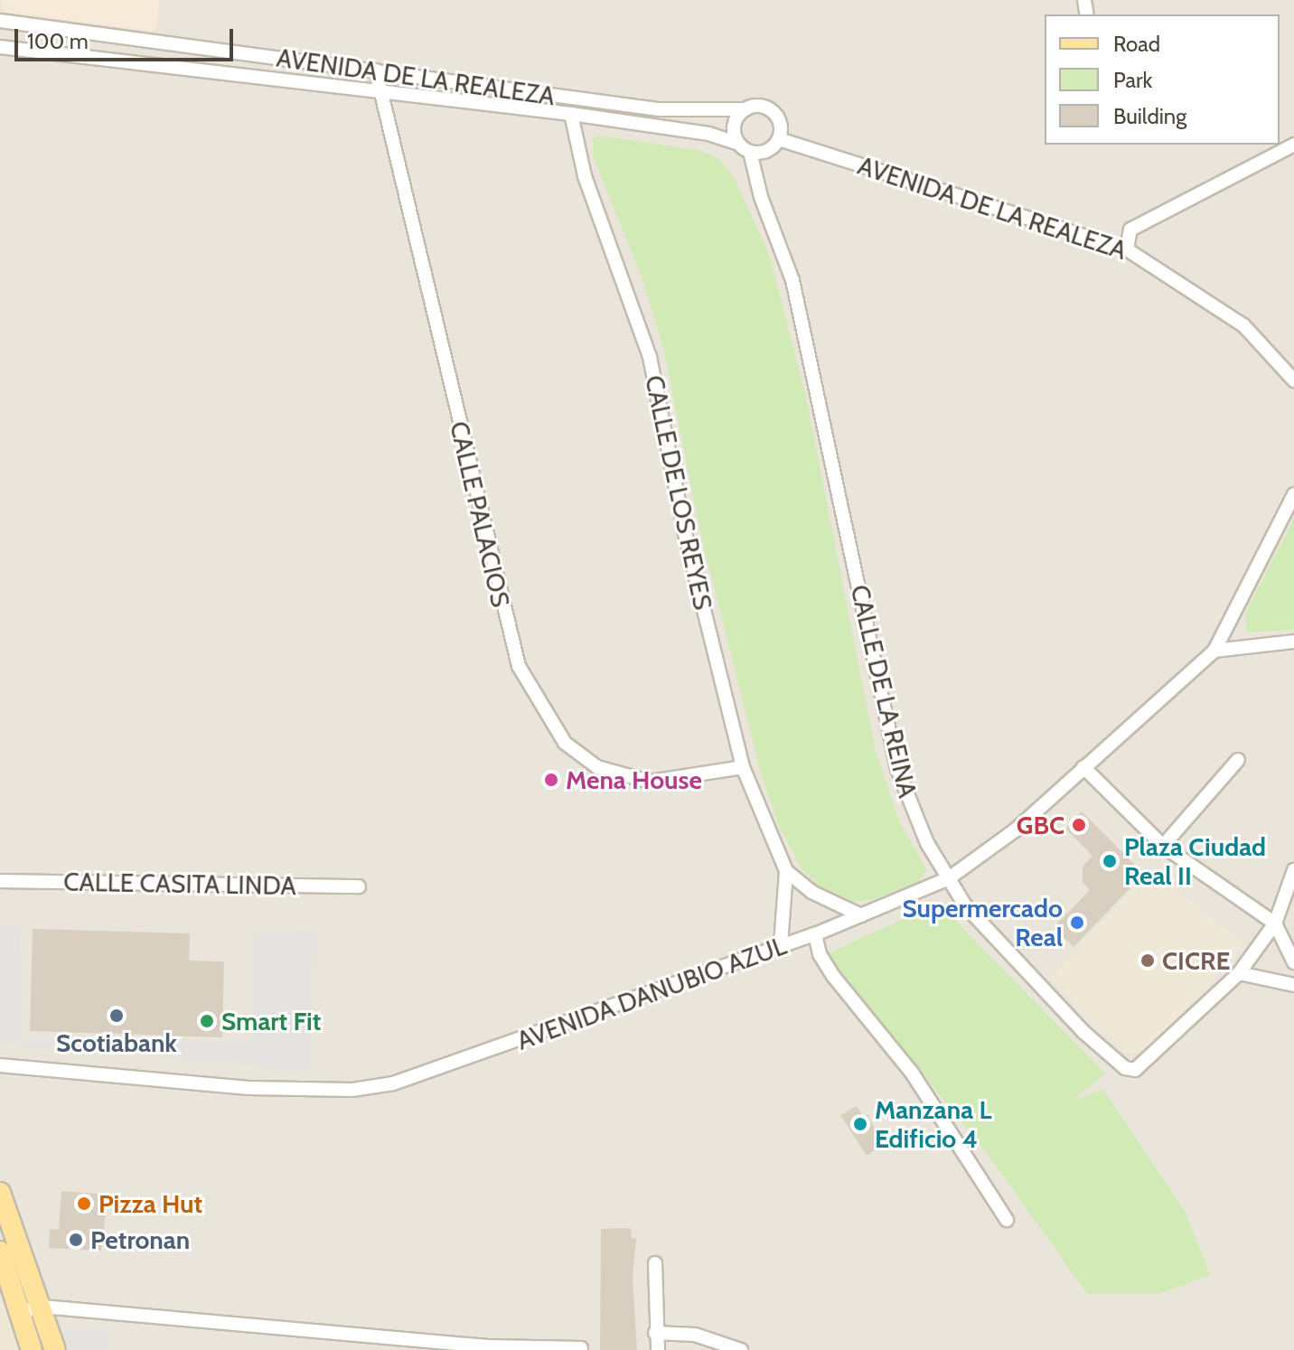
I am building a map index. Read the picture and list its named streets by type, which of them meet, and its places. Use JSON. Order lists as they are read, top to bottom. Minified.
{"streets":{"street":["AVENIDA DE LA REALEZA","CALLE DE LOS REYES","CALLE PALACIOS","CALLE DE LA REINA","CALLE CASITA LINDA","AVENIDA DANUBIO AZUL"]},"crossings":[["AVENIDA DE LA REALEZA","CALLE DE LOS REYES"],["AVENIDA DE LA REALEZA","CALLE PALACIOS"],["AVENIDA DE LA REALEZA","CALLE DE LA REINA"],["CALLE DE LOS REYES","CALLE PALACIOS"],["CALLE DE LOS REYES","AVENIDA DANUBIO AZUL"],["CALLE DE LA REINA","AVENIDA DANUBIO AZUL"]],"places":["Mena House","GBC","Plaza Ciudad Real II","Supermercado Real","CICRE","Scotiabank","Smart Fit","Manzana L Edificio 4","Pizza Hut","Petronan"],"legend":["Road","Park","Building"],"scale_bar":"100 m"}
